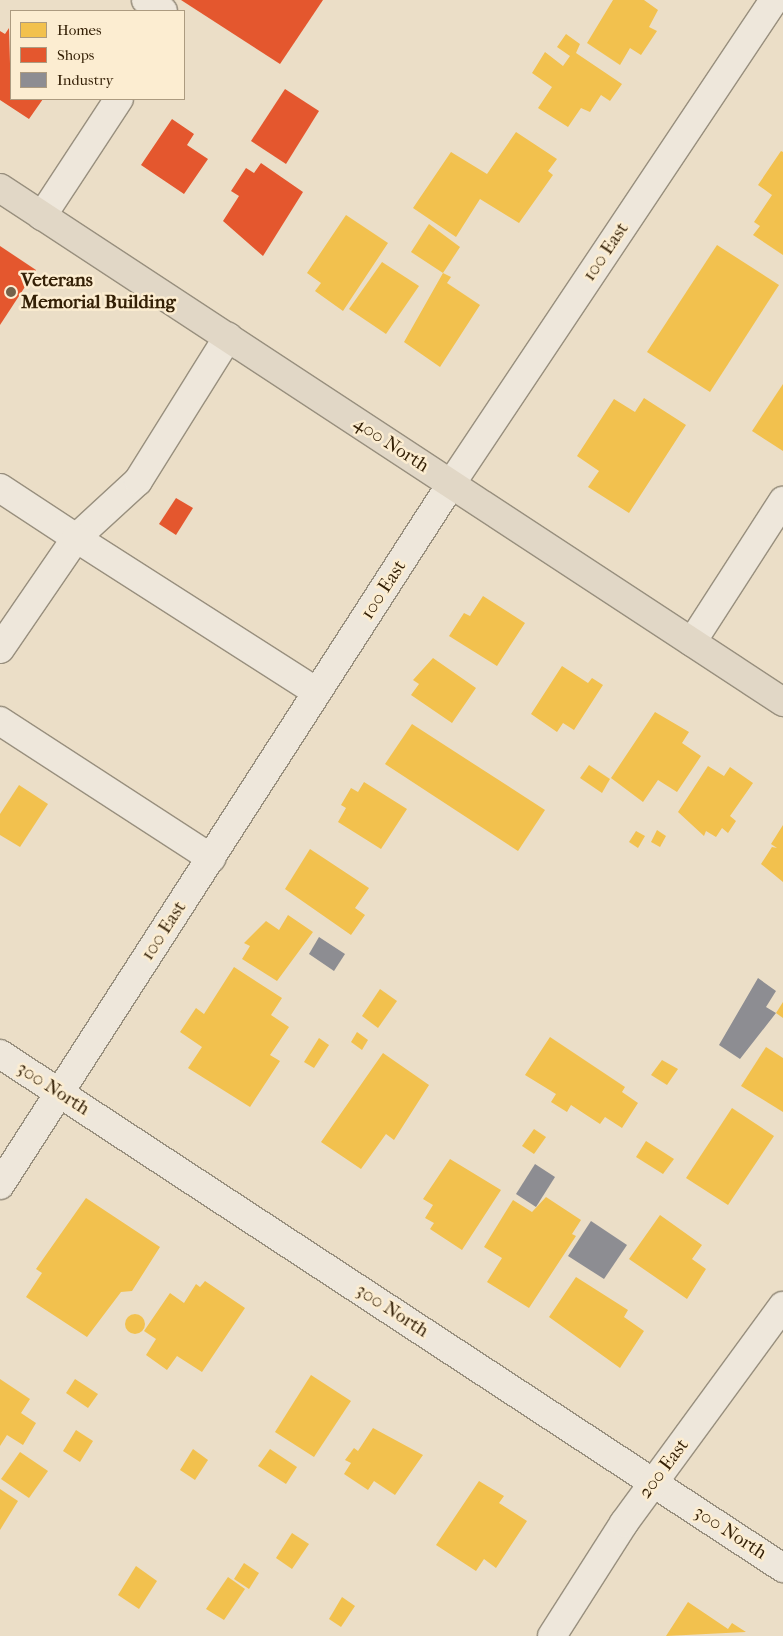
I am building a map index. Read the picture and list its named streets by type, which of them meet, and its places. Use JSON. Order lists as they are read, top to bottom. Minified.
{"streets":{"main road":["400 North"],"street":["100 East","300 North","200 East"]},"crossings":[["100 East","400 North"],["100 East","300 North"],["300 North","200 East"]],"places":["Veterans Memorial Building"],"legend":["Homes","Shops","Industry"]}
